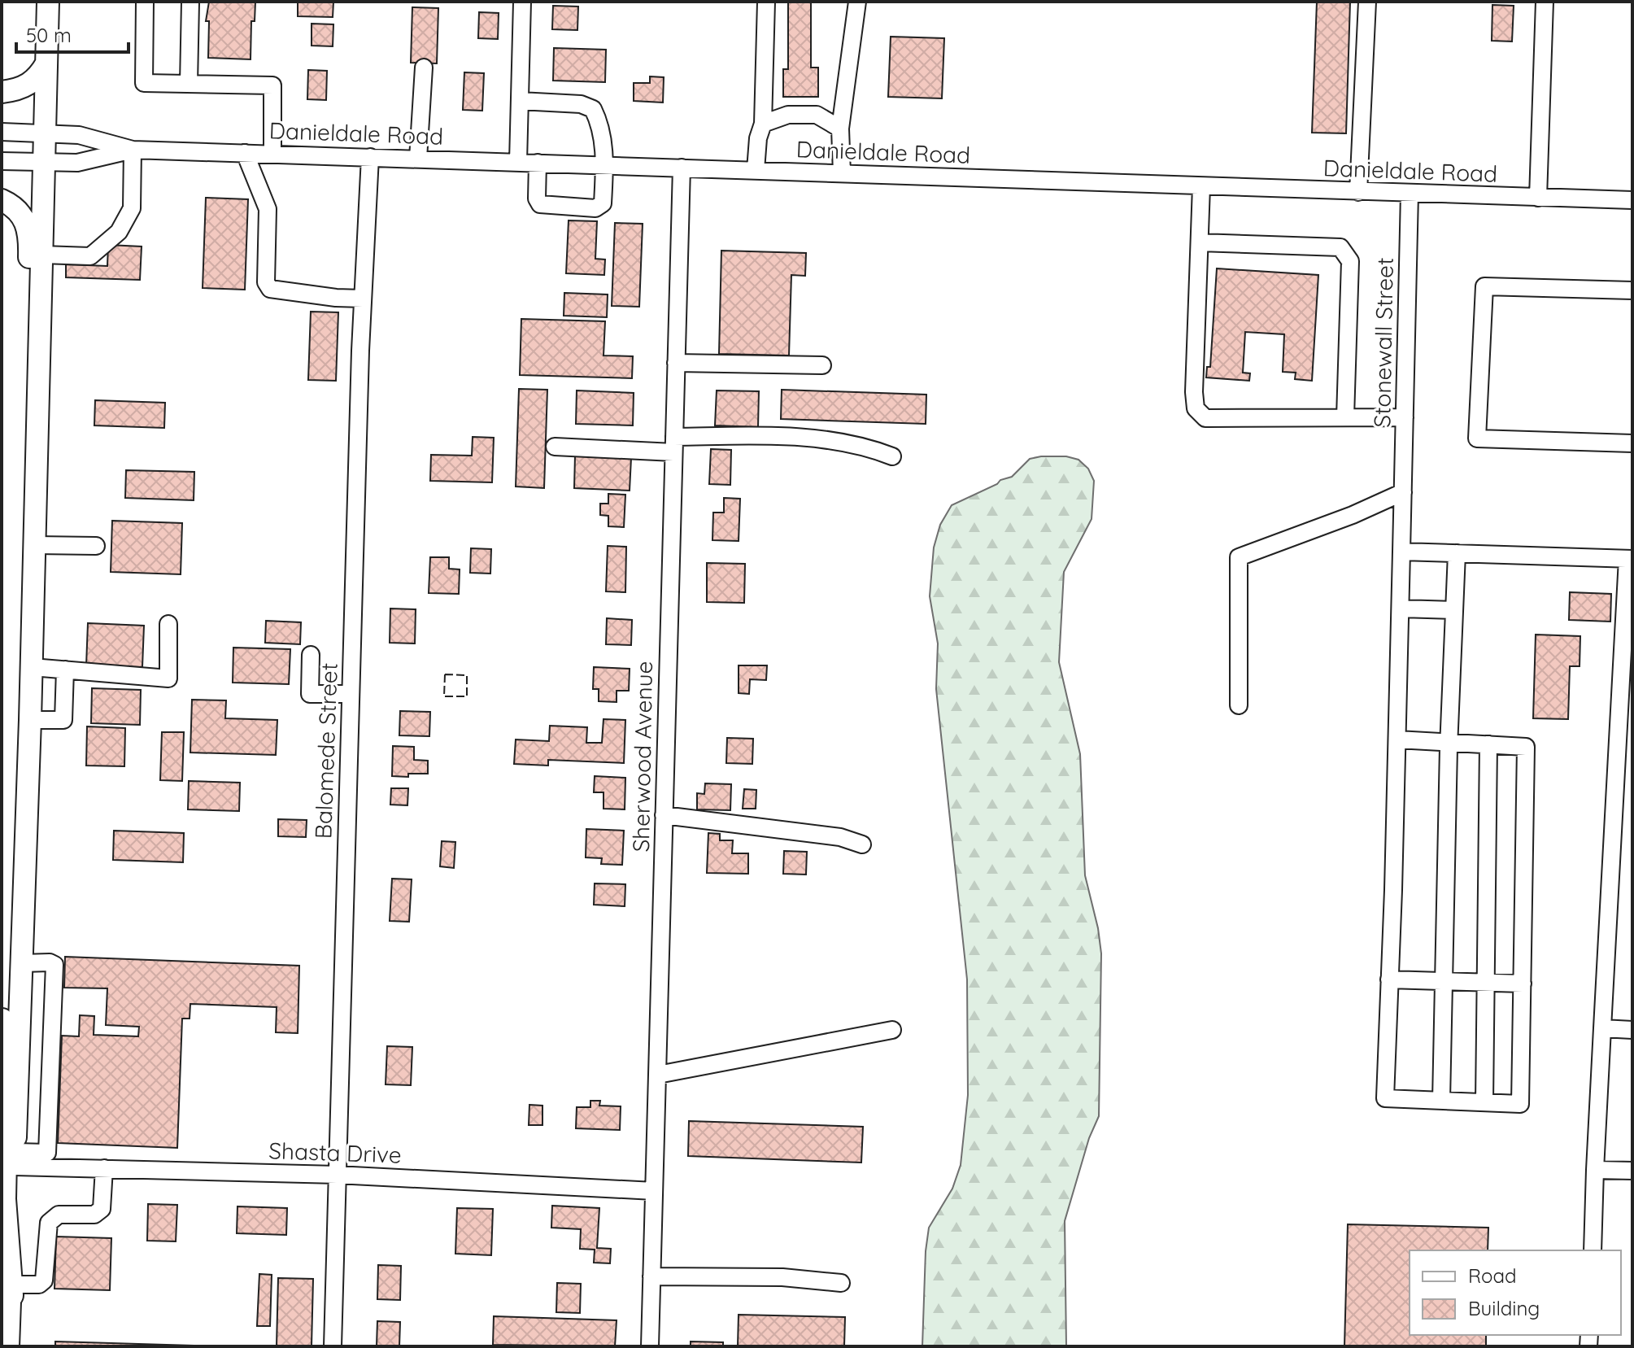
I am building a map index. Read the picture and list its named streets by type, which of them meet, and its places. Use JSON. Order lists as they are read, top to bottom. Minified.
{"streets":{"street":["Danieldale Road","Stonewall Street","Balomede Street","Sherwood Avenue","Shasta Drive"]},"crossings":[["Danieldale Road","Stonewall Street"],["Danieldale Road","Balomede Street"],["Danieldale Road","Sherwood Avenue"],["Balomede Street","Shasta Drive"],["Sherwood Avenue","Shasta Drive"]],"legend":["Road","Building"],"scale_bar":"50 m"}
